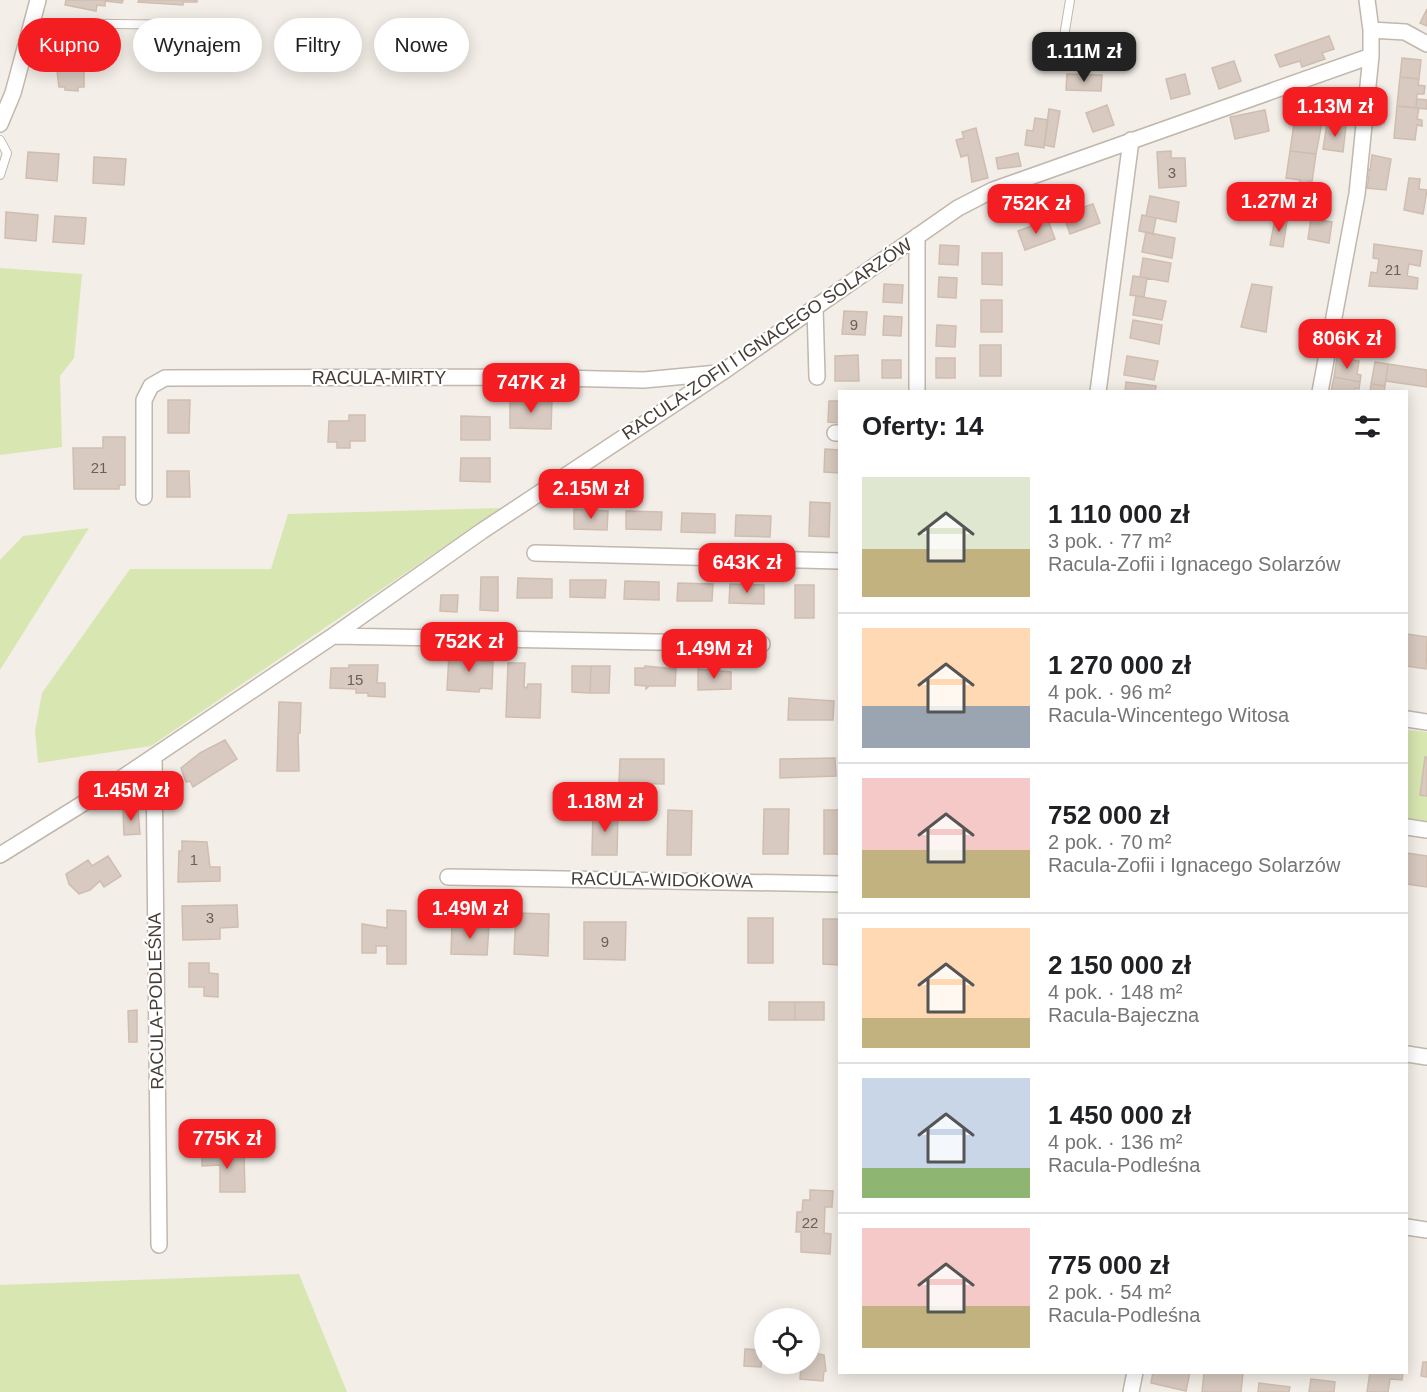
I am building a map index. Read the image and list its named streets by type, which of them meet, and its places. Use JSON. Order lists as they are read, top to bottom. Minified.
{"streets":{"street":["RACULA-ZOFII I IGNACEGO SOLARZÓW","RACULA-MIRTY","RACULA-WIDOKOWA","RACULA-PODLEŚNA"]},"crossings":[["RACULA-ZOFII I IGNACEGO SOLARZÓW","RACULA-MIRTY"],["RACULA-ZOFII I IGNACEGO SOLARZÓW","RACULA-PODLEŚNA"]],"house_numbers":["3","21","9","21","15","1","3","9","22"],"page":{"chip":["Kupno","Wynajem","Filtry","Nowe"],"price":["1.11M zł","1.13M zł","1.27M zł","752K zł","806K zł","747K zł","2.15M zł","643K zł","752K zł","1.49M zł","1.45M zł","1.18M zł","1.49M zł","775K zł"],"heading":"Oferty: 14","list":[{"name":"1 110 000 zł","note":"3 pok. · 77 m² · Racula-Zofii i Ignacego Solarzów"},{"name":"1 270 000 zł","note":"4 pok. · 96 m² · Racula-Wincentego Witosa"},{"name":"752 000 zł","note":"2 pok. · 70 m² · Racula-Zofii i Ignacego Solarzów"},{"name":"2 150 000 zł","note":"4 pok. · 148 m² · Racula-Bajeczna"},{"name":"1 450 000 zł","note":"4 pok. · 136 m² · Racula-Podleśna"},{"name":"775 000 zł","note":"2 pok. · 54 m² · Racula-Podleśna"}]}}
